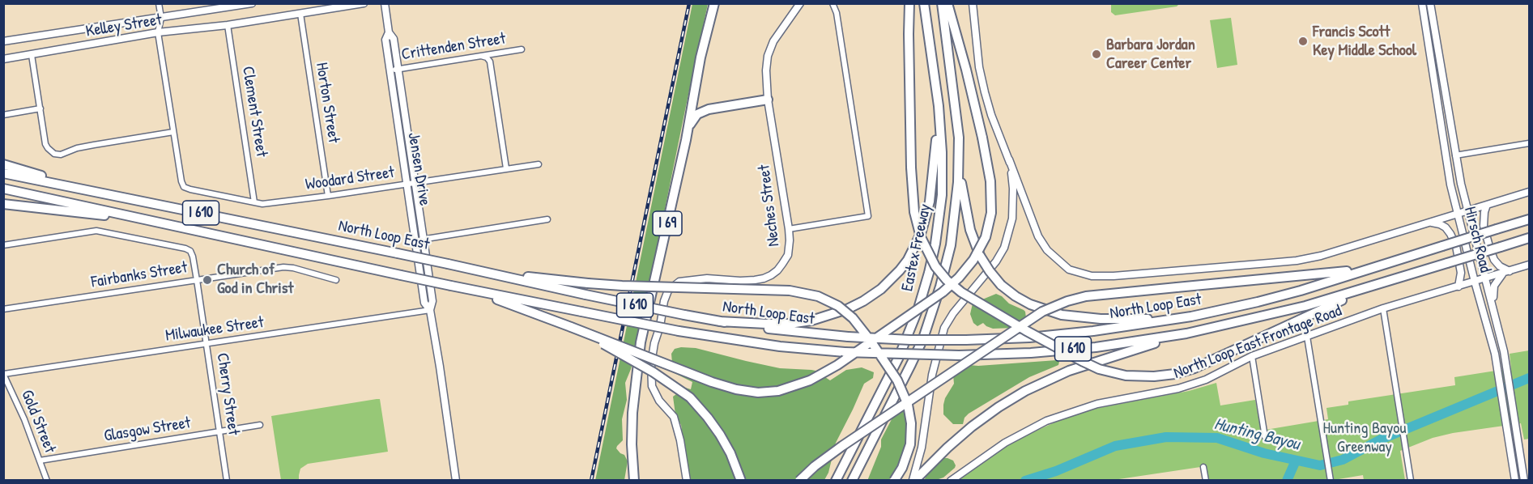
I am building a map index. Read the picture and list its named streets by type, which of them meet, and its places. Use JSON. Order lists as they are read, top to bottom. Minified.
{"streets":{"highway":["I 610","I 69","North Loop East","Eastex Freeway"],"main road":["Kelley Street","Jensen Drive","Neches Street","Hirsch Road","North Loop East Frontage Road"],"street":["Crittenden Street","Horton Street","Clement Street","Woodard Street","Fairbanks Street","Milwaukee Street","Cherry Street","Gold Street","Glasgow Street"]},"crossings":[["Kelley Street","Horton Street"],["Kelley Street","Clement Street"],["Crittenden Street","Jensen Drive"],["Horton Street","Woodard Street"],["Clement Street","Woodard Street"],["Jensen Drive","Woodard Street"],["Jensen Drive","Milwaukee Street"],["Hirsch Road","North Loop East Frontage Road"],["Fairbanks Street","Cherry Street"],["Milwaukee Street","Cherry Street"],["Milwaukee Street","Gold Street"],["Cherry Street","Glasgow Street"],["Gold Street","Glasgow Street"]],"water":["Hunting Bayou"],"parks":["Hunting Bayou Greenway"],"places":["Francis Scott Key Middle School","Barbara Jordan Career Center","Church of God in Christ"]}
